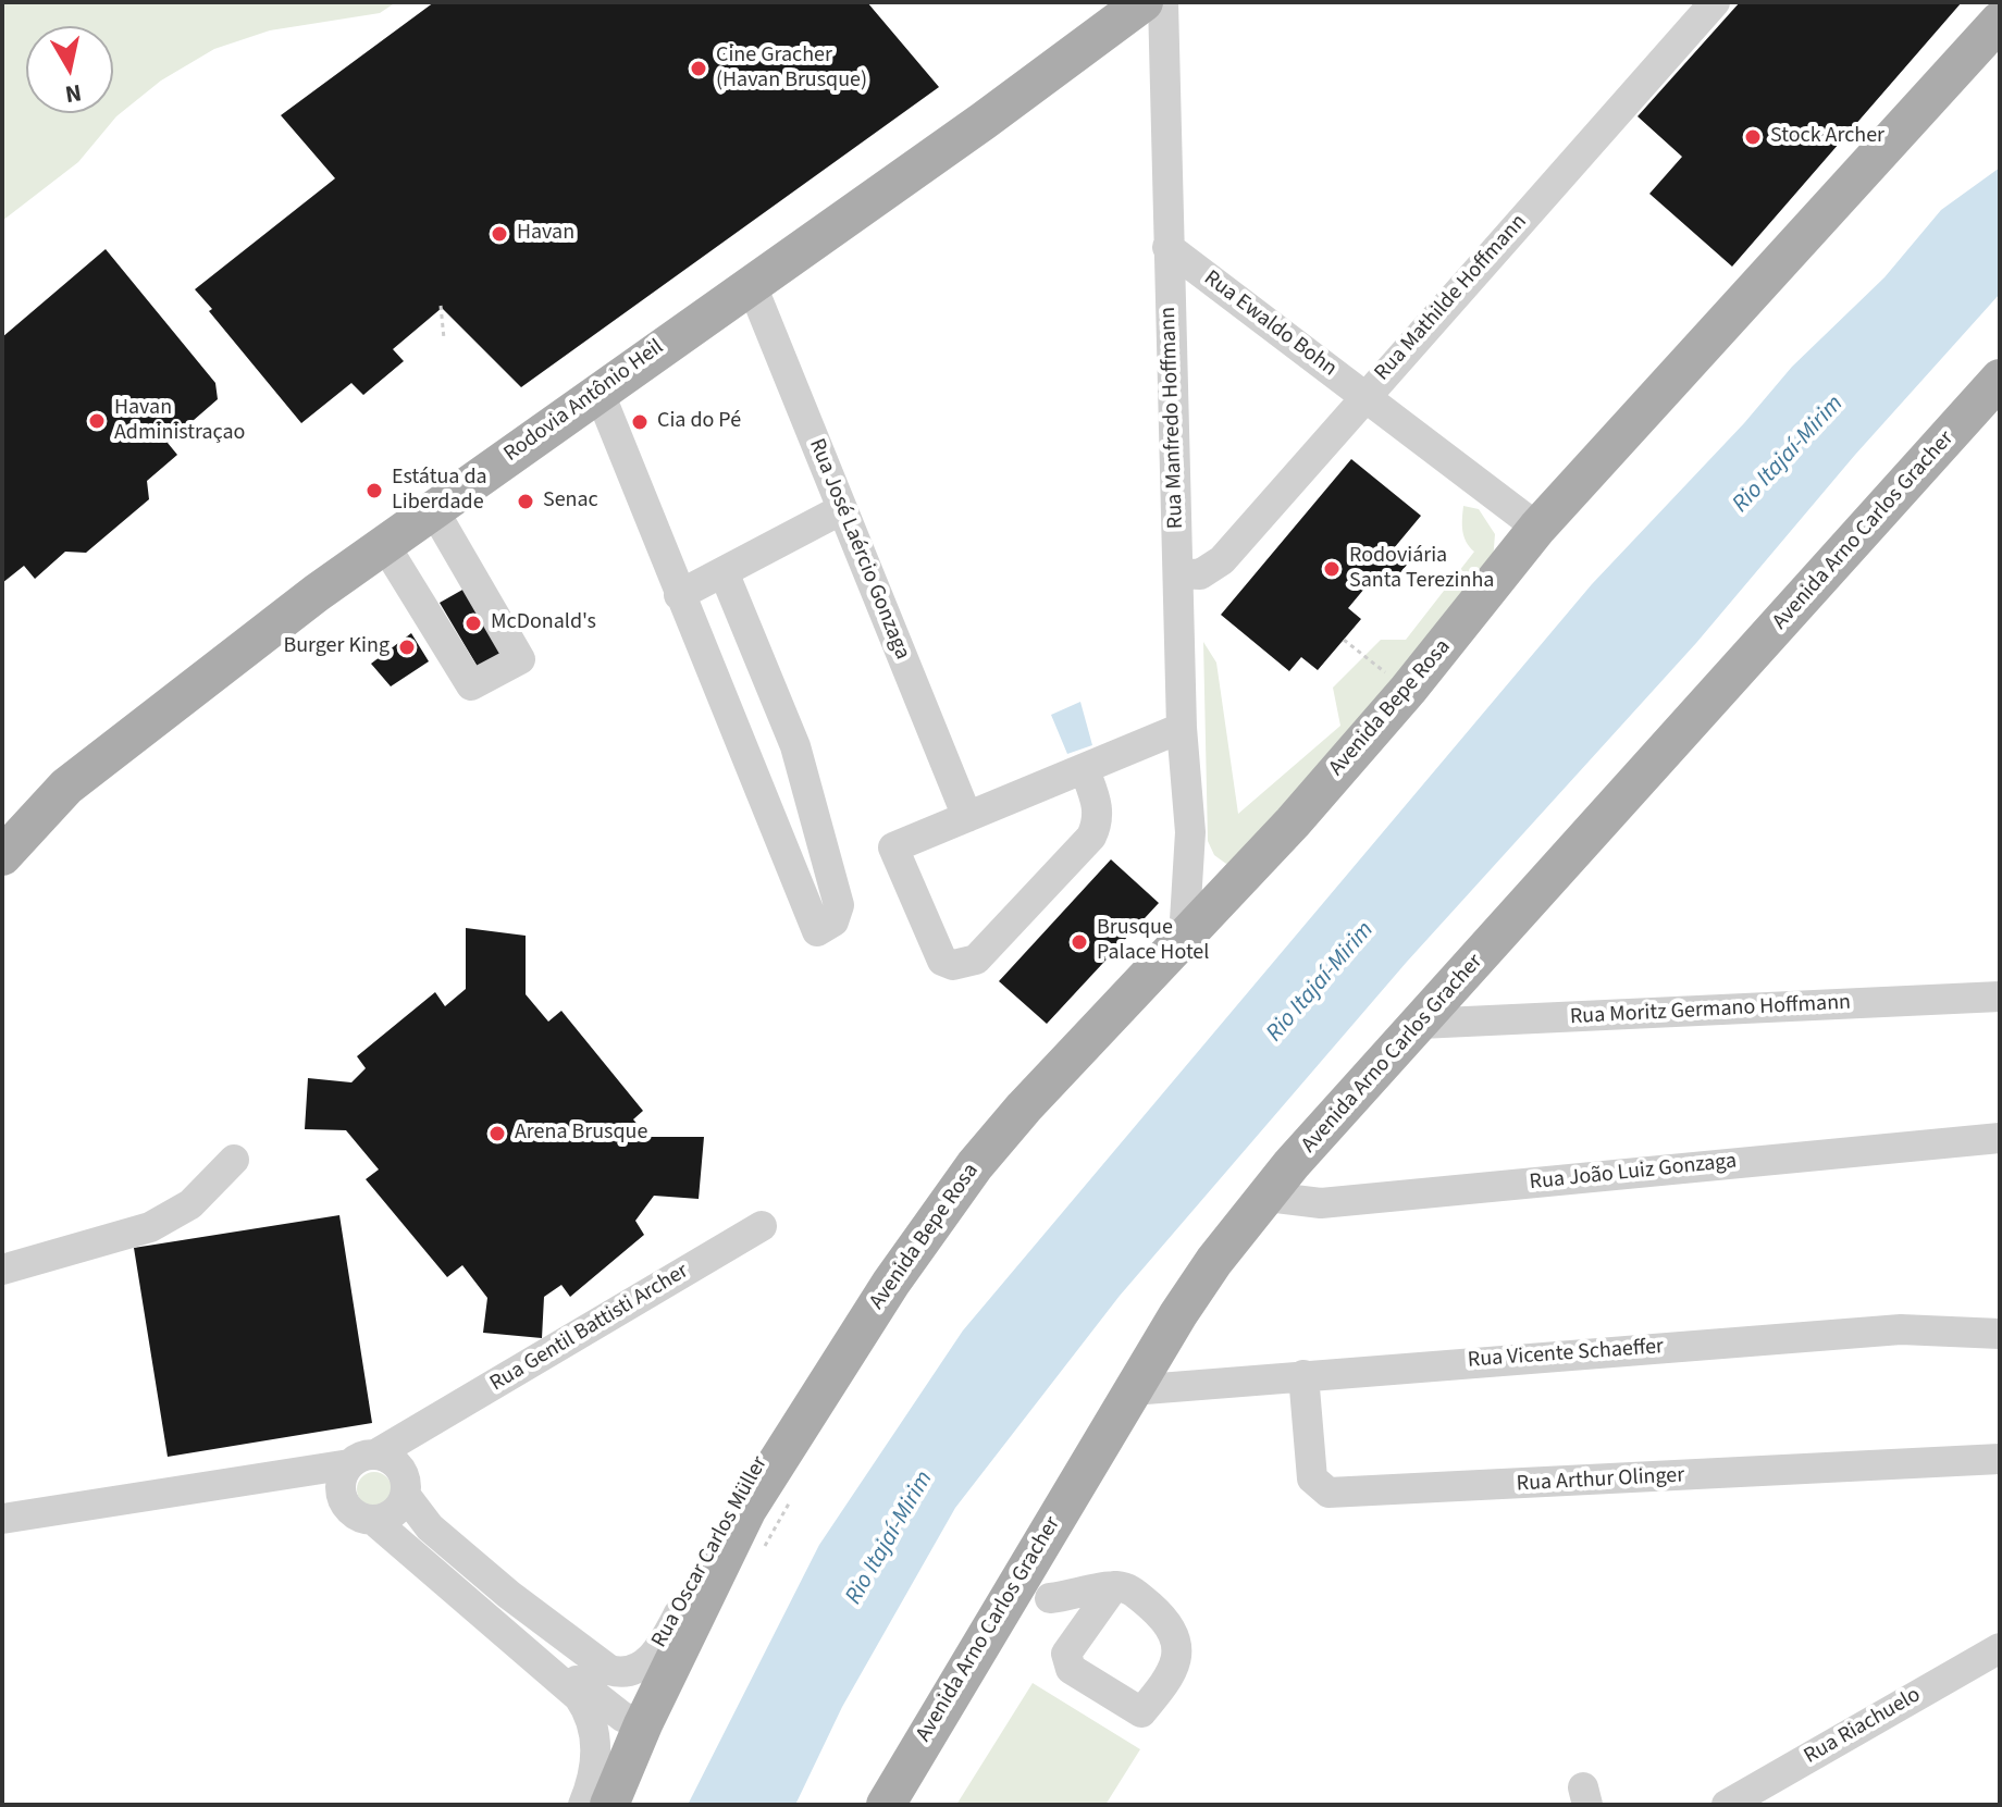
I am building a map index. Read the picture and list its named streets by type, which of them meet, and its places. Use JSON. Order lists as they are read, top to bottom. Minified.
{"streets":{"main road":["Rodovia Antônio Heil","Avenida Arno Carlos Gracher","Avenida Bepe Rosa","Rua Oscar Carlos Müller"],"street":["Rua Mathilde Hoffmann","Rua Ewaldo Bohn","Rua Manfredo Hoffmann","Rua José Laércio Gonzaga","Rua Moritz Germano Hoffmann","Rua João Luiz Gonzaga","Rua Gentil Battisti Archer","Rua Vicente Schaeffer","Rua Arthur Olinger","Rua Riachuelo"]},"crossings":[["Rua Mathilde Hoffmann","Rua Ewaldo Bohn"],["Rua Mathilde Hoffmann","Rua Manfredo Hoffmann"],["Rua Ewaldo Bohn","Rua Manfredo Hoffmann"],["Rua Ewaldo Bohn","Avenida Bepe Rosa"],["Rodovia Antônio Heil","Rua José Laércio Gonzaga"],["Rua Manfredo Hoffmann","Avenida Bepe Rosa"],["Avenida Arno Carlos Gracher","Rua Moritz Germano Hoffmann"],["Avenida Arno Carlos Gracher","Rua João Luiz Gonzaga"],["Avenida Arno Carlos Gracher","Rua Vicente Schaeffer"],["Avenida Bepe Rosa","Rua Oscar Carlos Müller"],["Rua Gentil Battisti Archer","Rua Oscar Carlos Müller"],["Rua Vicente Schaeffer","Rua Arthur Olinger"]],"water":["Rio Itajaí-Mirim"],"places":["Cine Gracher (Havan Brusque)","Stock Archer","Havan","Havan Administraçao","Cia do Pé","Estátua da Liberdade","Senac","Rodoviária Santa Terezinha","McDonald's","Burger King","Brusque Palace Hotel","Arena Brusque"],"north":"bottom"}
